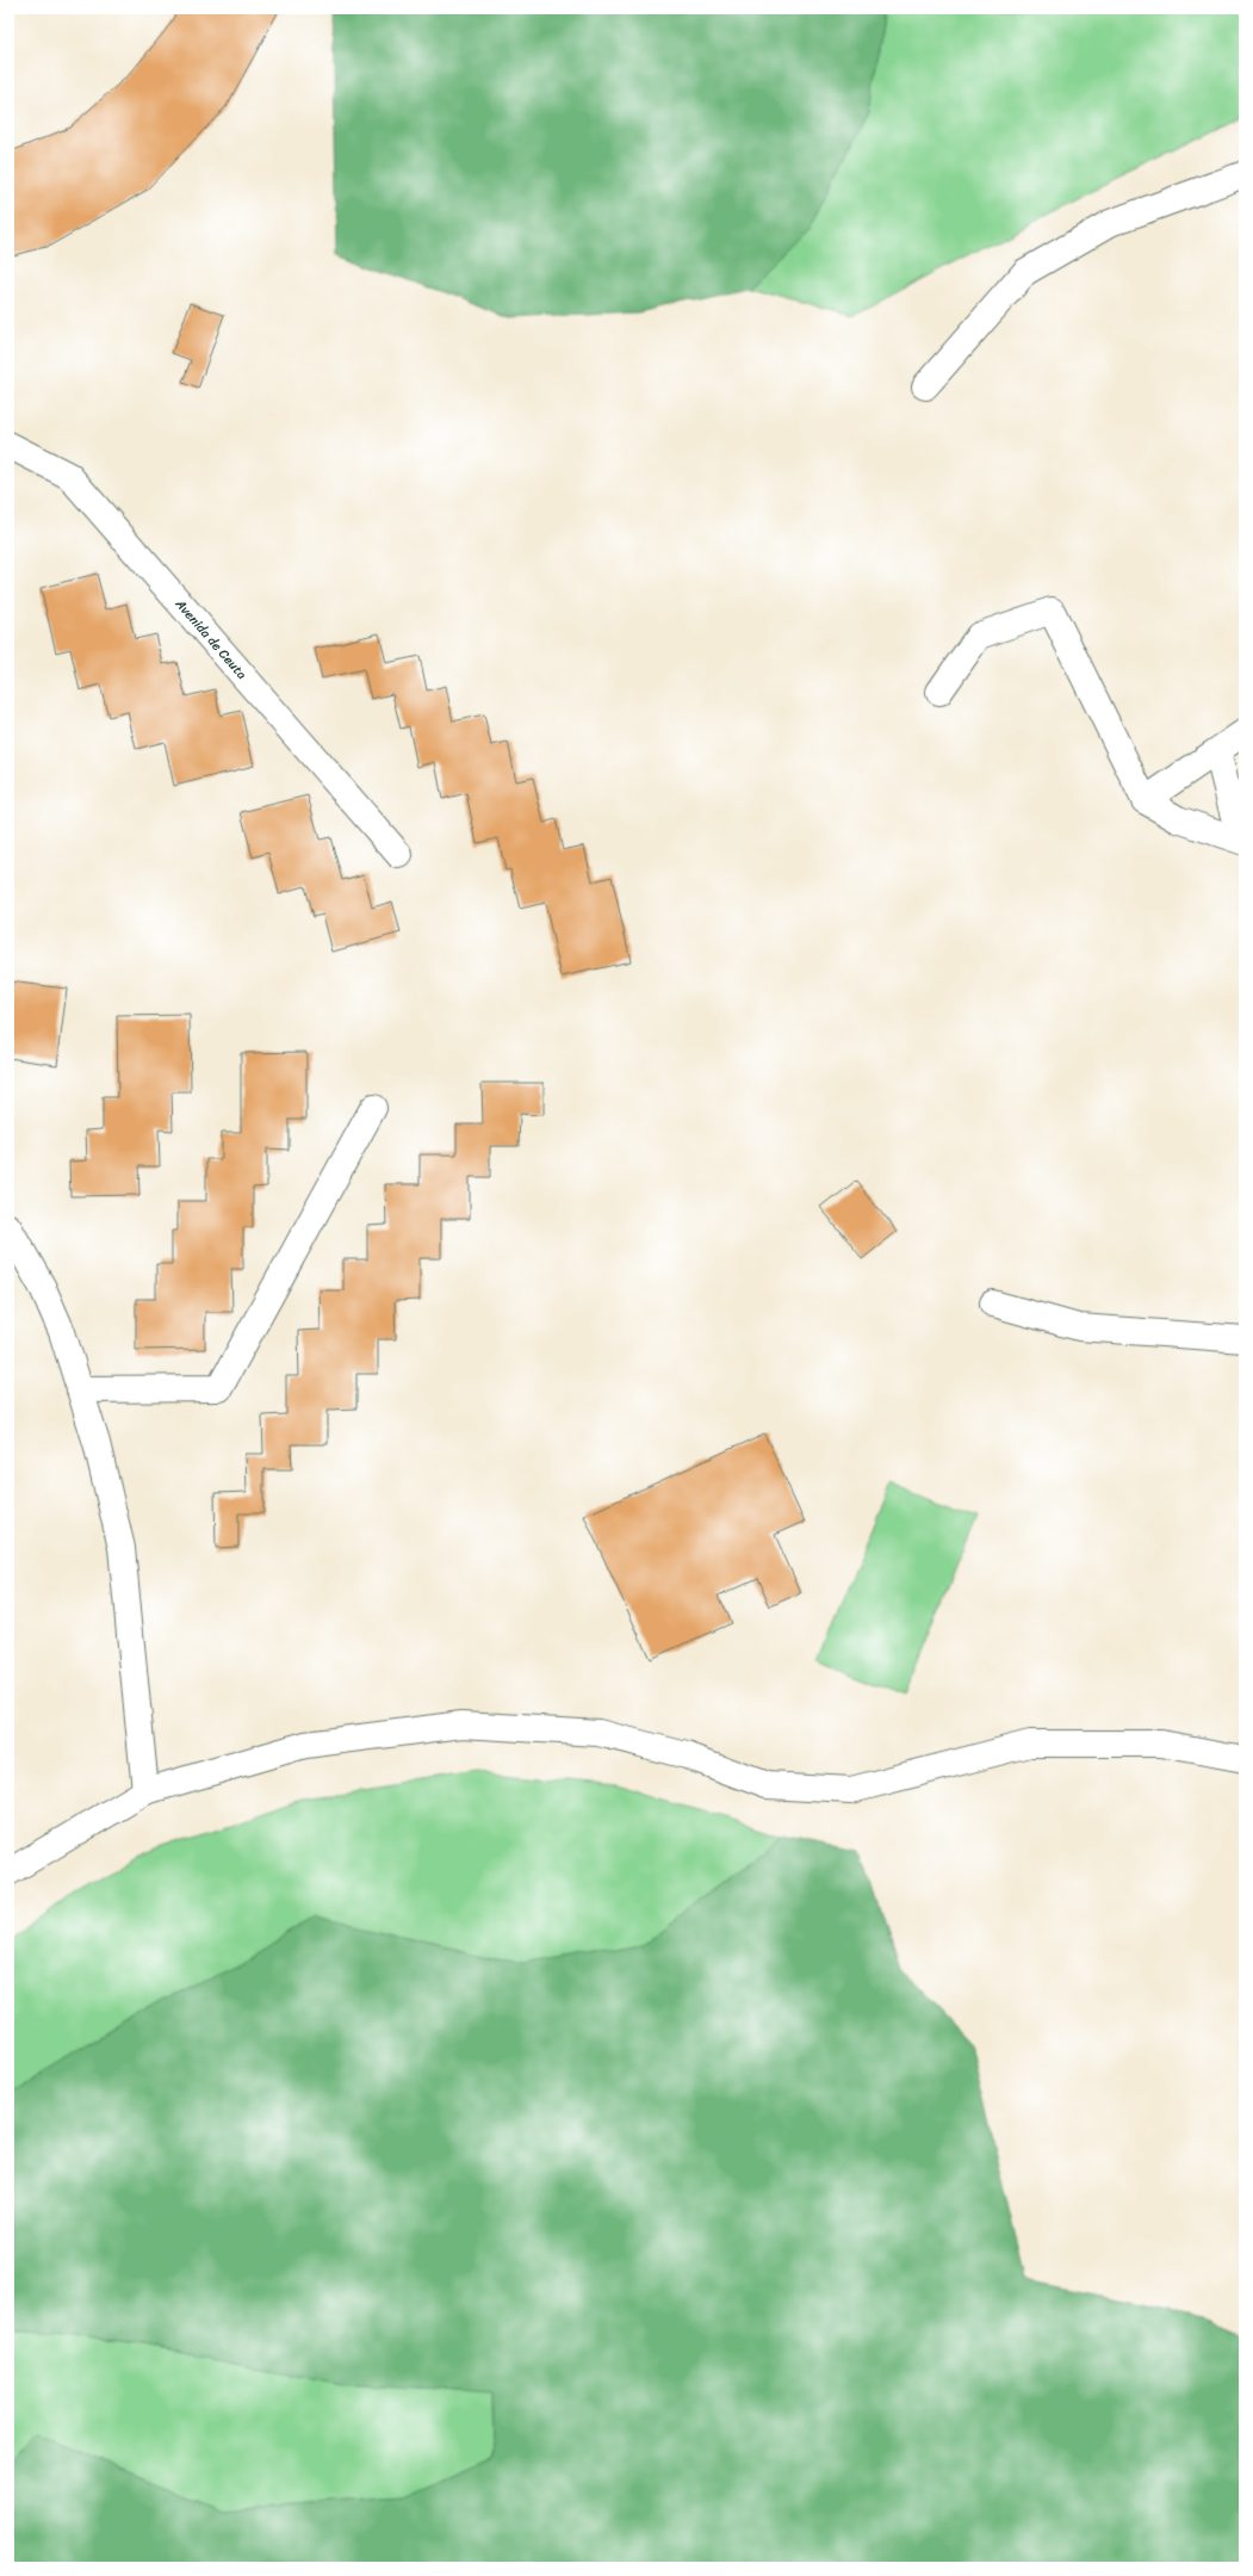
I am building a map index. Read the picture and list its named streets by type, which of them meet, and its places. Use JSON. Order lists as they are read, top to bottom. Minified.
{"streets":{"street":["Avenida de Ceuta"]}}
